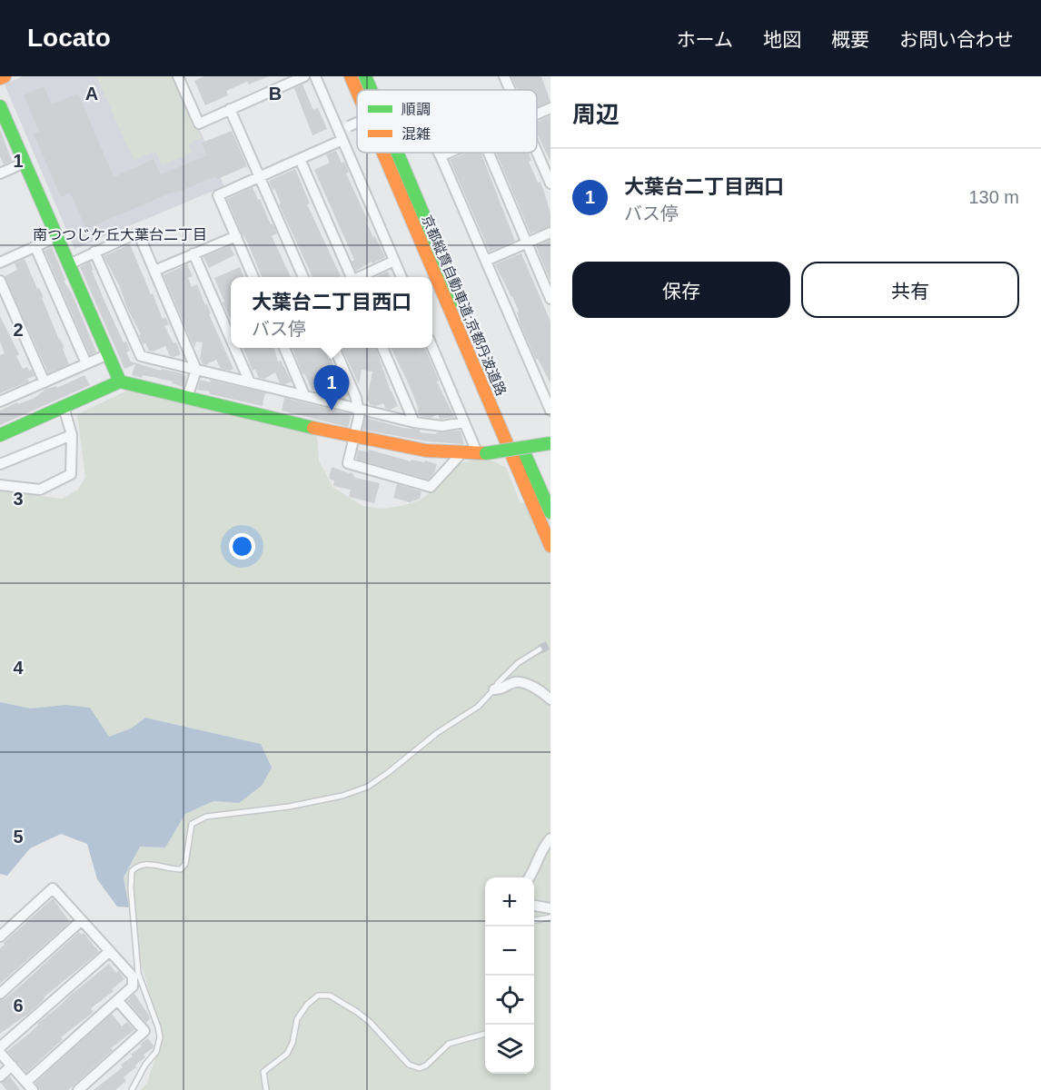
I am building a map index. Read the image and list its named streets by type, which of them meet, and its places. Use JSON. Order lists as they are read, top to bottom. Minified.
{"streets":{"main road":["京都縦貫自動車道;京都丹波道路"]},"districts":["南つつじケ丘大葉台二丁目"],"legend":["順調","混雑"],"page":{"header":"Locato","nav":["ホーム","地図","概要","お問い合わせ"],"heading":"周辺","list":[{"mark":"1","name":"大葉台二丁目西口","note":"バス停","value":"130 m"}],"buttons":["保存","共有"],"popup":["大葉台二丁目西口","バス停"],"pins":"1","map_buttons":["+","−"]},"grid":{"columns":["A","B"],"rows":["1","2","3","4","5","6"]}}
